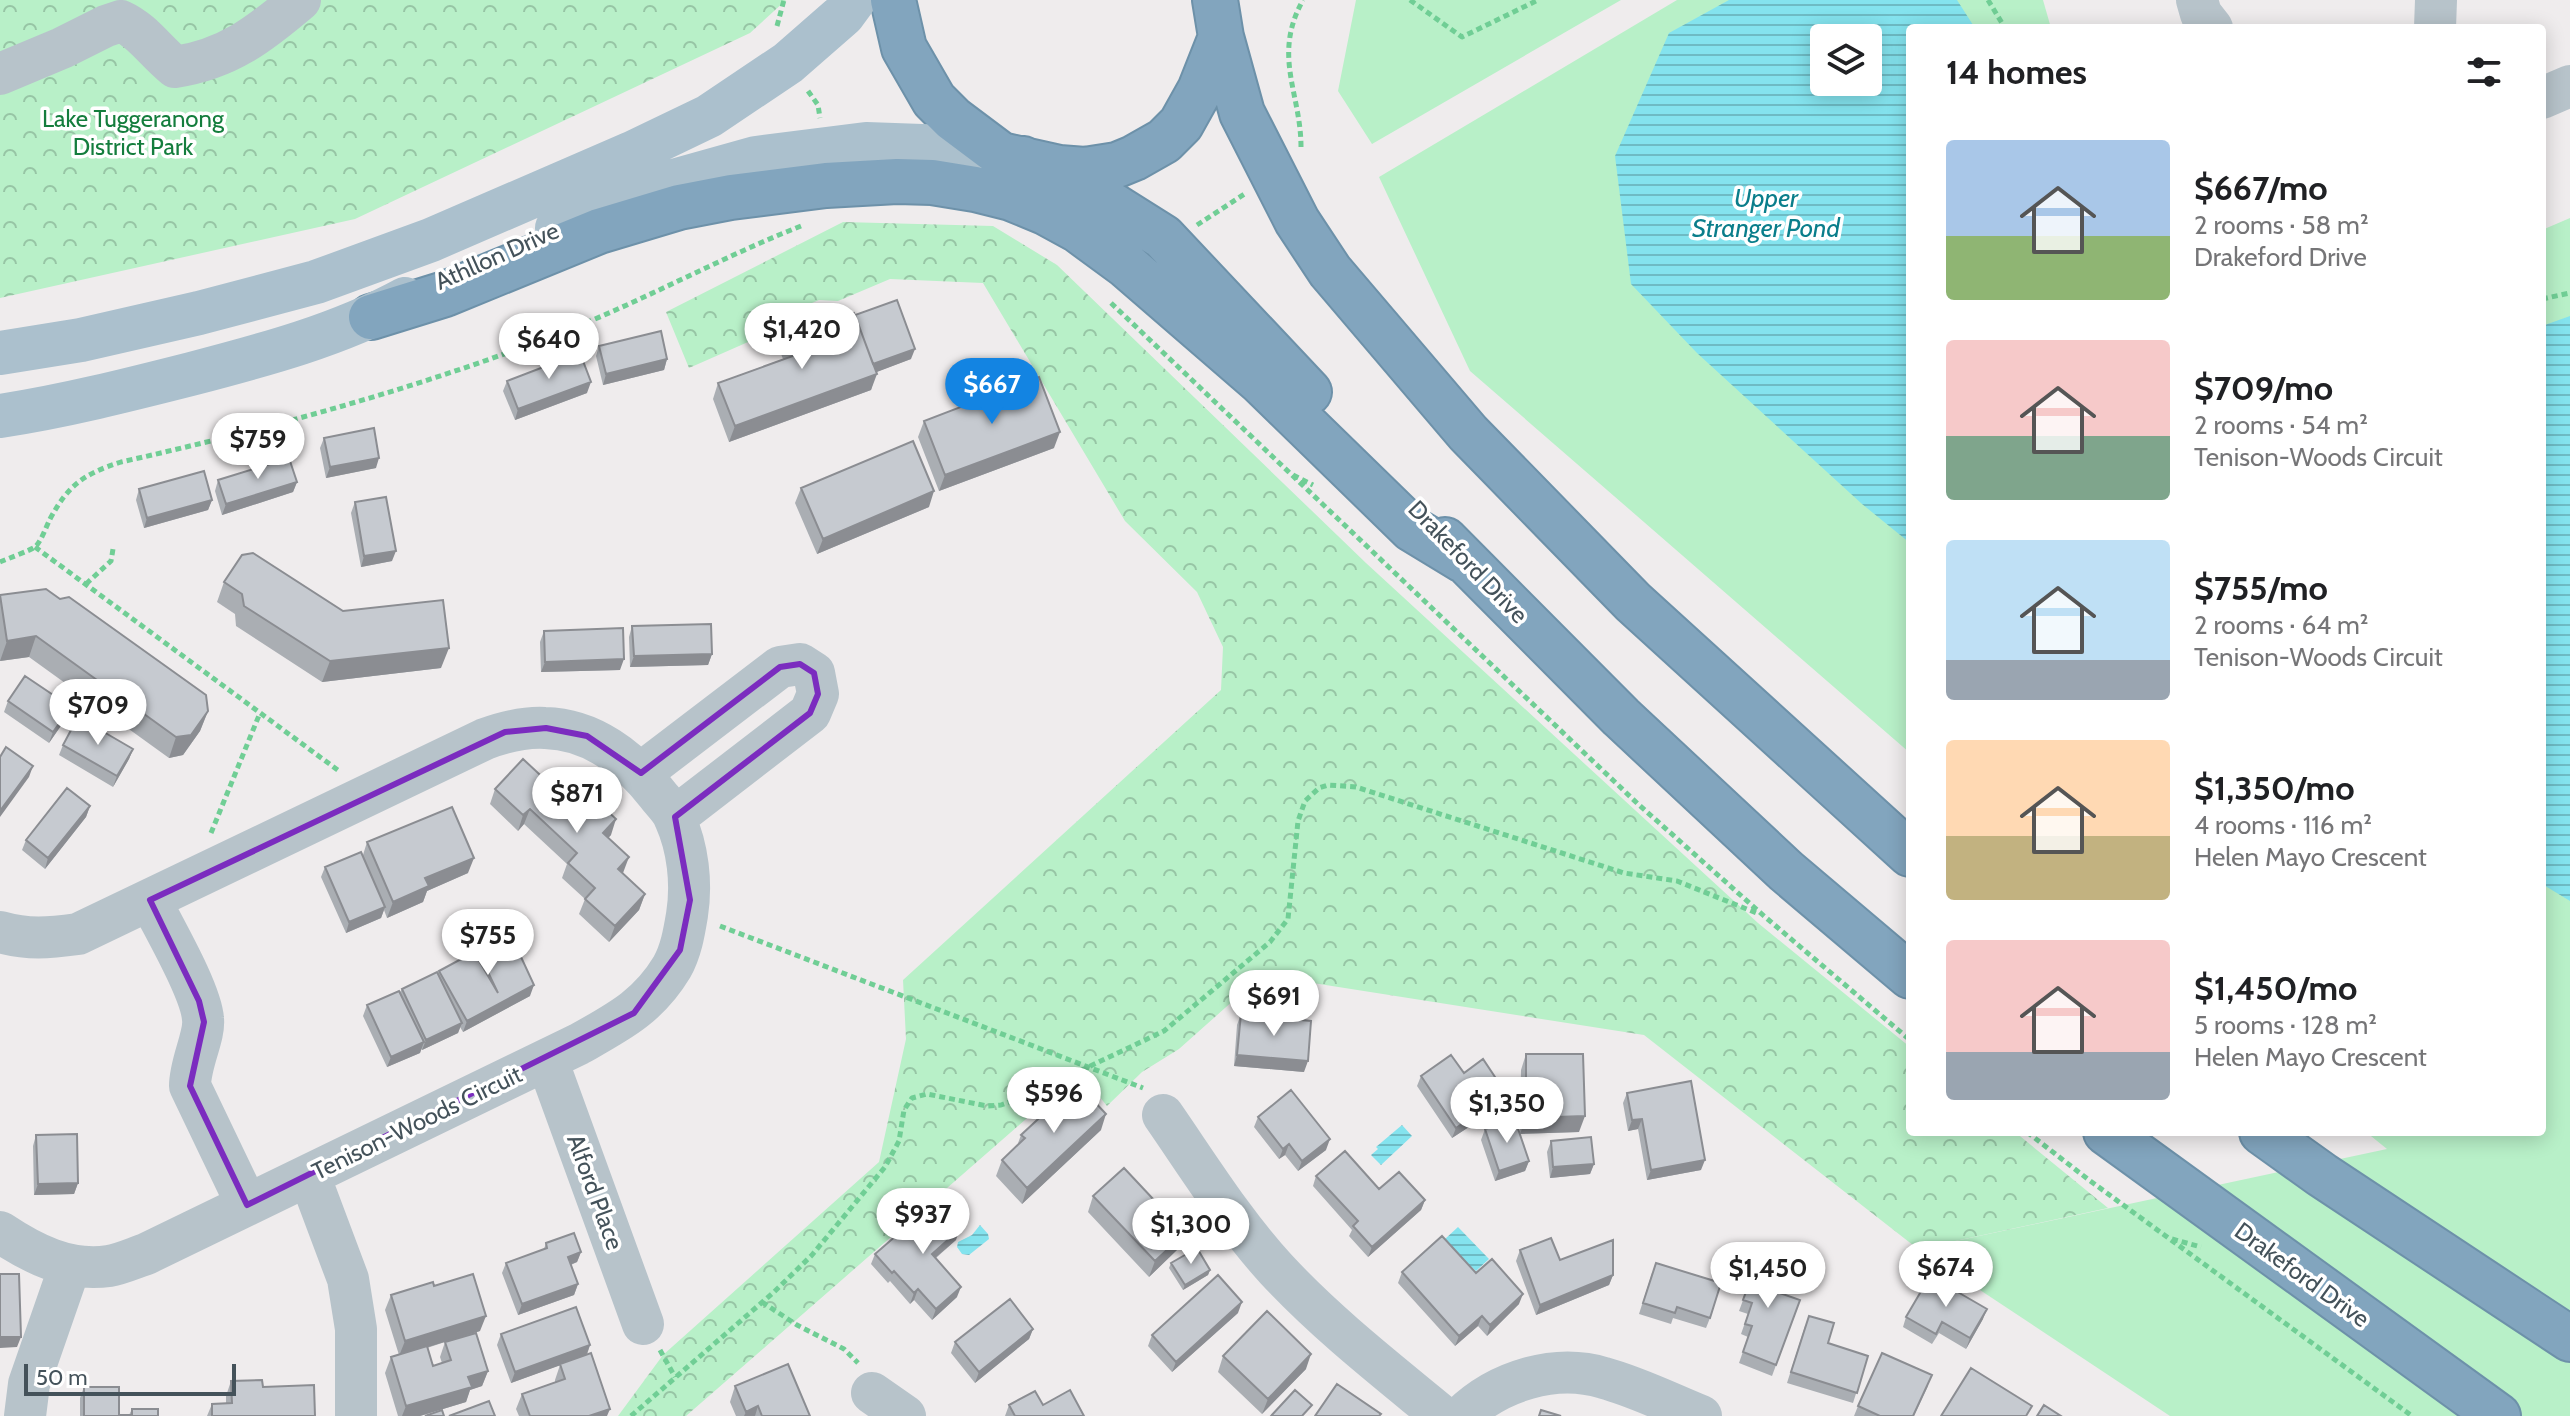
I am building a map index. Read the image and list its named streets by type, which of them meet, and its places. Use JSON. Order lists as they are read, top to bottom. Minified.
{"streets":{"highway":["Drakeford Drive"],"main road":["Athllon Drive"],"street":["Tenison-Woods Circuit","Alford Place"]},"crossings":[["Athllon Drive","Drakeford Drive"],["Tenison-Woods Circuit","Alford Place"]],"water":["Upper Stranger Pond"],"parks":["Lake Tuggeranong District Park"],"scale_bar":"50 m","page":{"heading":"14 homes","list":[{"name":"$667/mo","note":"2 rooms · 58 m² · Drakeford Drive"},{"name":"$709/mo","note":"2 rooms · 54 m² · Tenison-Woods Circuit"},{"name":"$755/mo","note":"2 rooms · 64 m² · Tenison-Woods Circuit"},{"name":"$1,350/mo","note":"4 rooms · 116 m² · Helen Mayo Crescent"},{"name":"$1,450/mo","note":"5 rooms · 128 m² · Helen Mayo Crescent"}],"price":["$1,420","$640","$667","$759","$709","$871","$755","$691","$596","$1,350","$937","$1,300","$674","$1,450"],"scale":"50 m"}}
